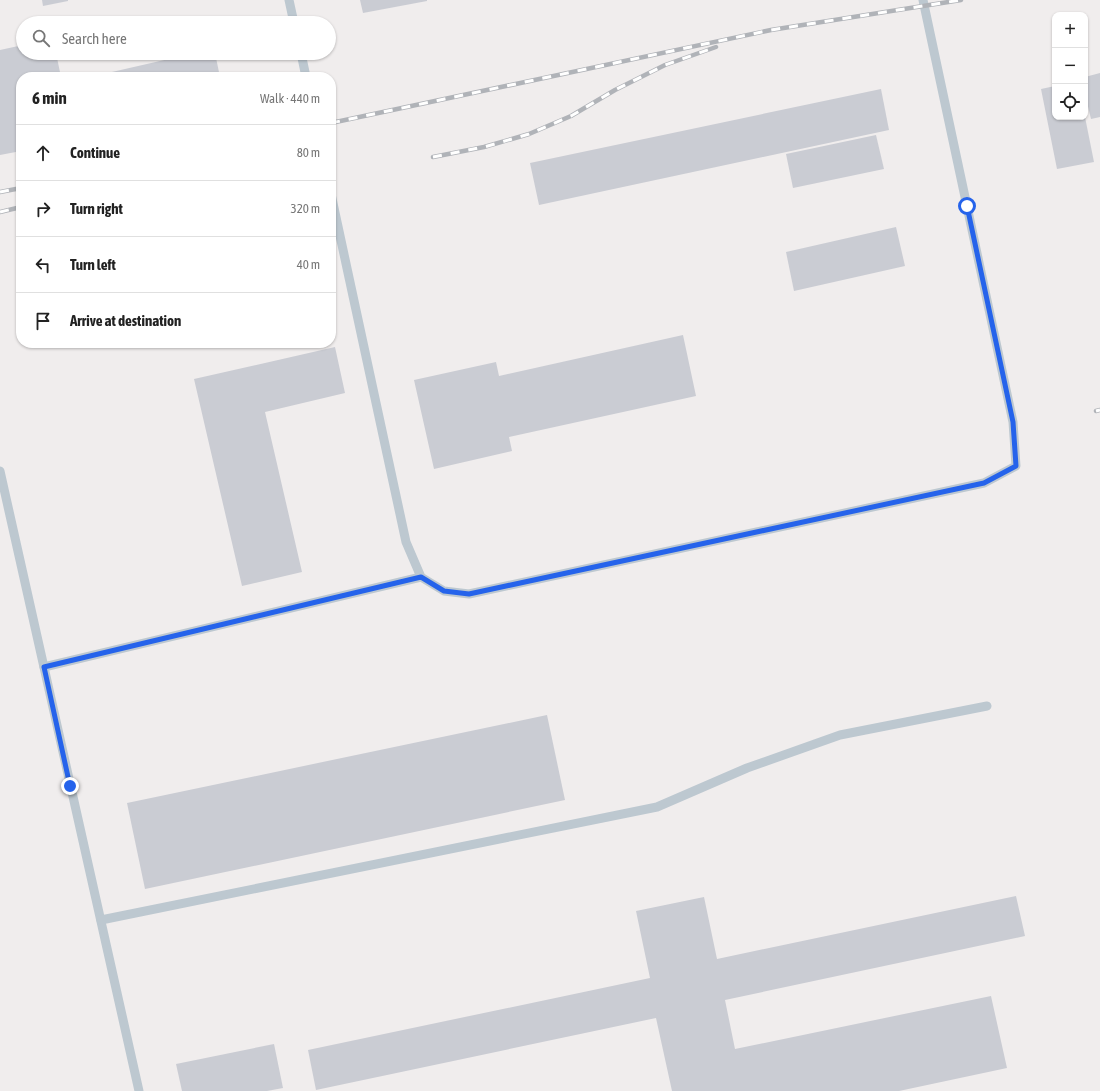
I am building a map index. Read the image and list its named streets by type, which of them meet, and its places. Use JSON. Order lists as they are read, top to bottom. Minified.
{"page":{"map_buttons":["+","−"],"search":"Search here","heading":["6 min","Walk · 440 m"],"list":[["Continue","80 m"],["Turn right","320 m"],["Turn left","40 m"],"Arrive at destination"]}}
